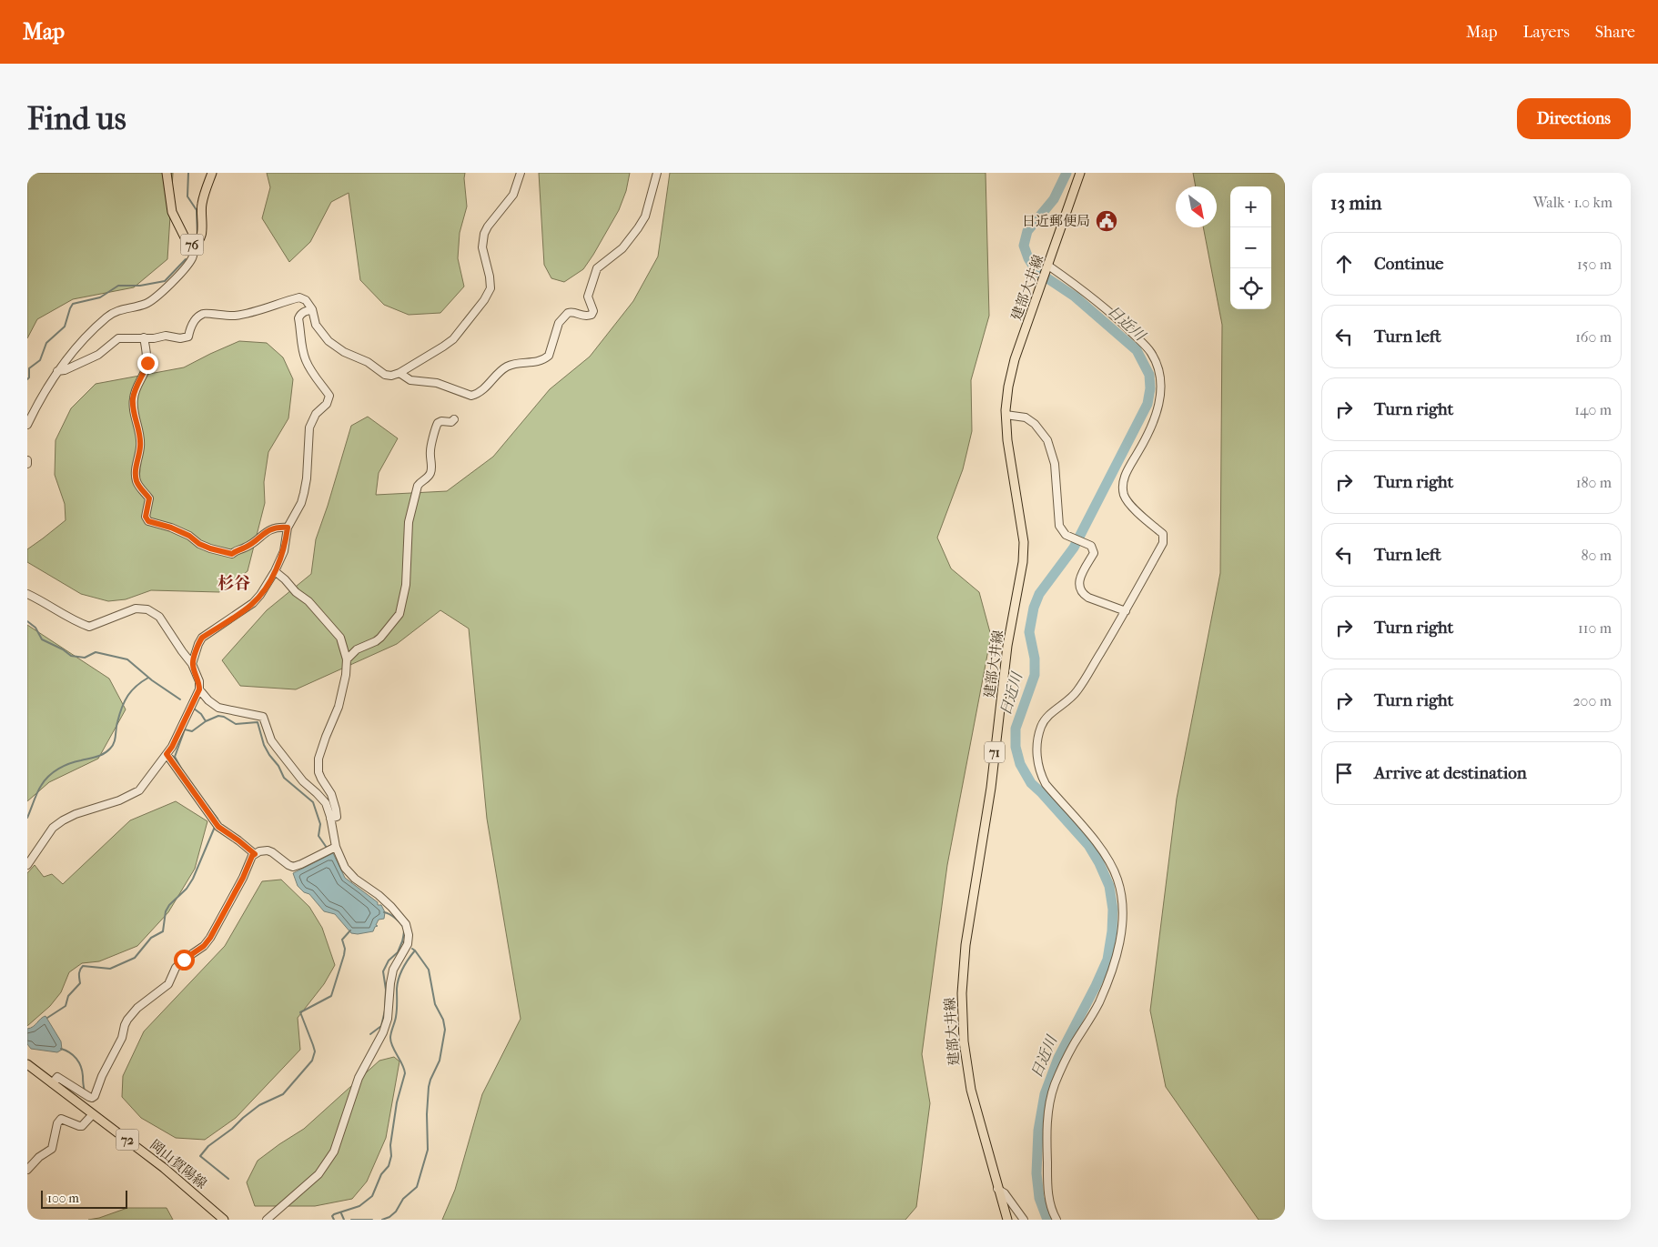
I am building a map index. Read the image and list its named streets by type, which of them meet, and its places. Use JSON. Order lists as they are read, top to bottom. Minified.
{"streets":{"main road":["76","建部大井線","71","72","岡山賀陽線"]},"districts":["杉谷"],"water":["日近川"],"places":{"public building":["日近郵便局"]},"scale_bar":"100 m","north":"bottom right","page":{"header":"Map","nav":["Map","Layers","Share"],"buttons":"Directions","title":"Find us","heading":["13 min","Walk · 1.0 km"],"map_buttons":["+","−"],"list":[["Continue","150 m"],["Turn left","160 m"],["Turn right","140 m"],["Turn right","180 m"],["Turn left","80 m"],["Turn right","110 m"],["Turn right","200 m"],"Arrive at destination"],"scale":"100 m"}}
